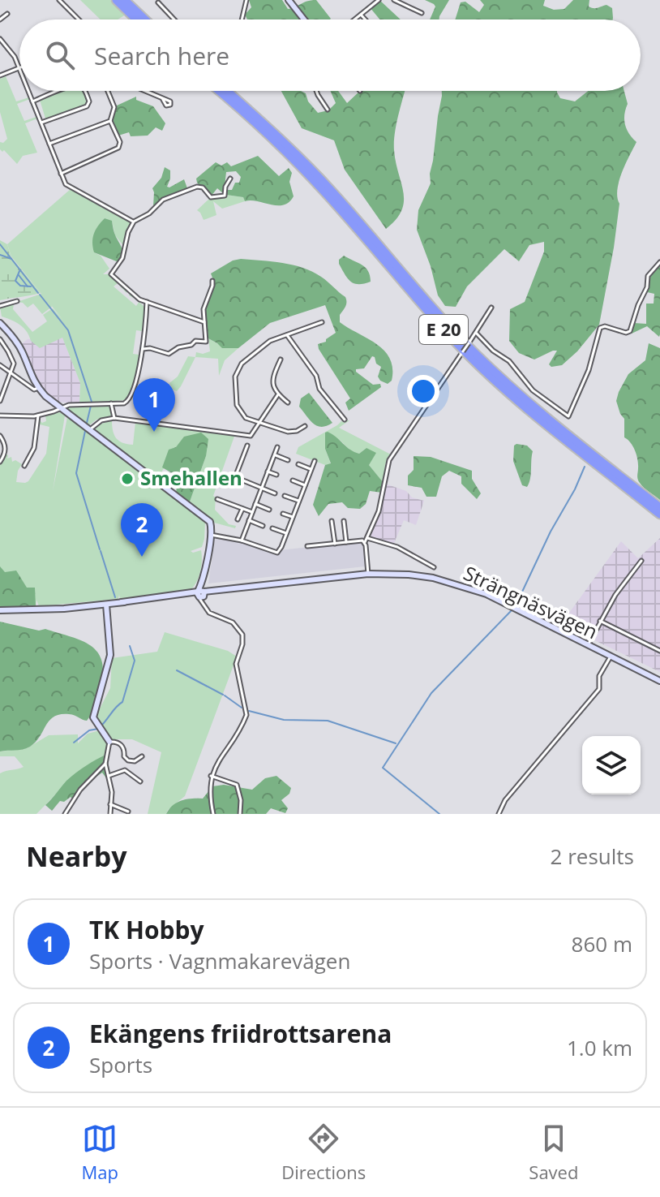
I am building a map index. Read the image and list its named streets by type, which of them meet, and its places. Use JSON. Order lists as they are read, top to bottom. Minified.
{"streets":{"highway":["E 20"],"main road":["Strängnäsvägen"]},"places":["Smehallen"],"page":{"search":"Search here","pins":["1","2"],"heading":["Nearby","2 results"],"list":[{"mark":"1","name":"TK Hobby","note":"Sports · Vagnmakarevägen","value":"860 m"},{"mark":"2","name":"Ekängens friidrottsarena","note":"Sports","value":"1.0 km"}],"nav":["Map","Directions","Saved"]}}
